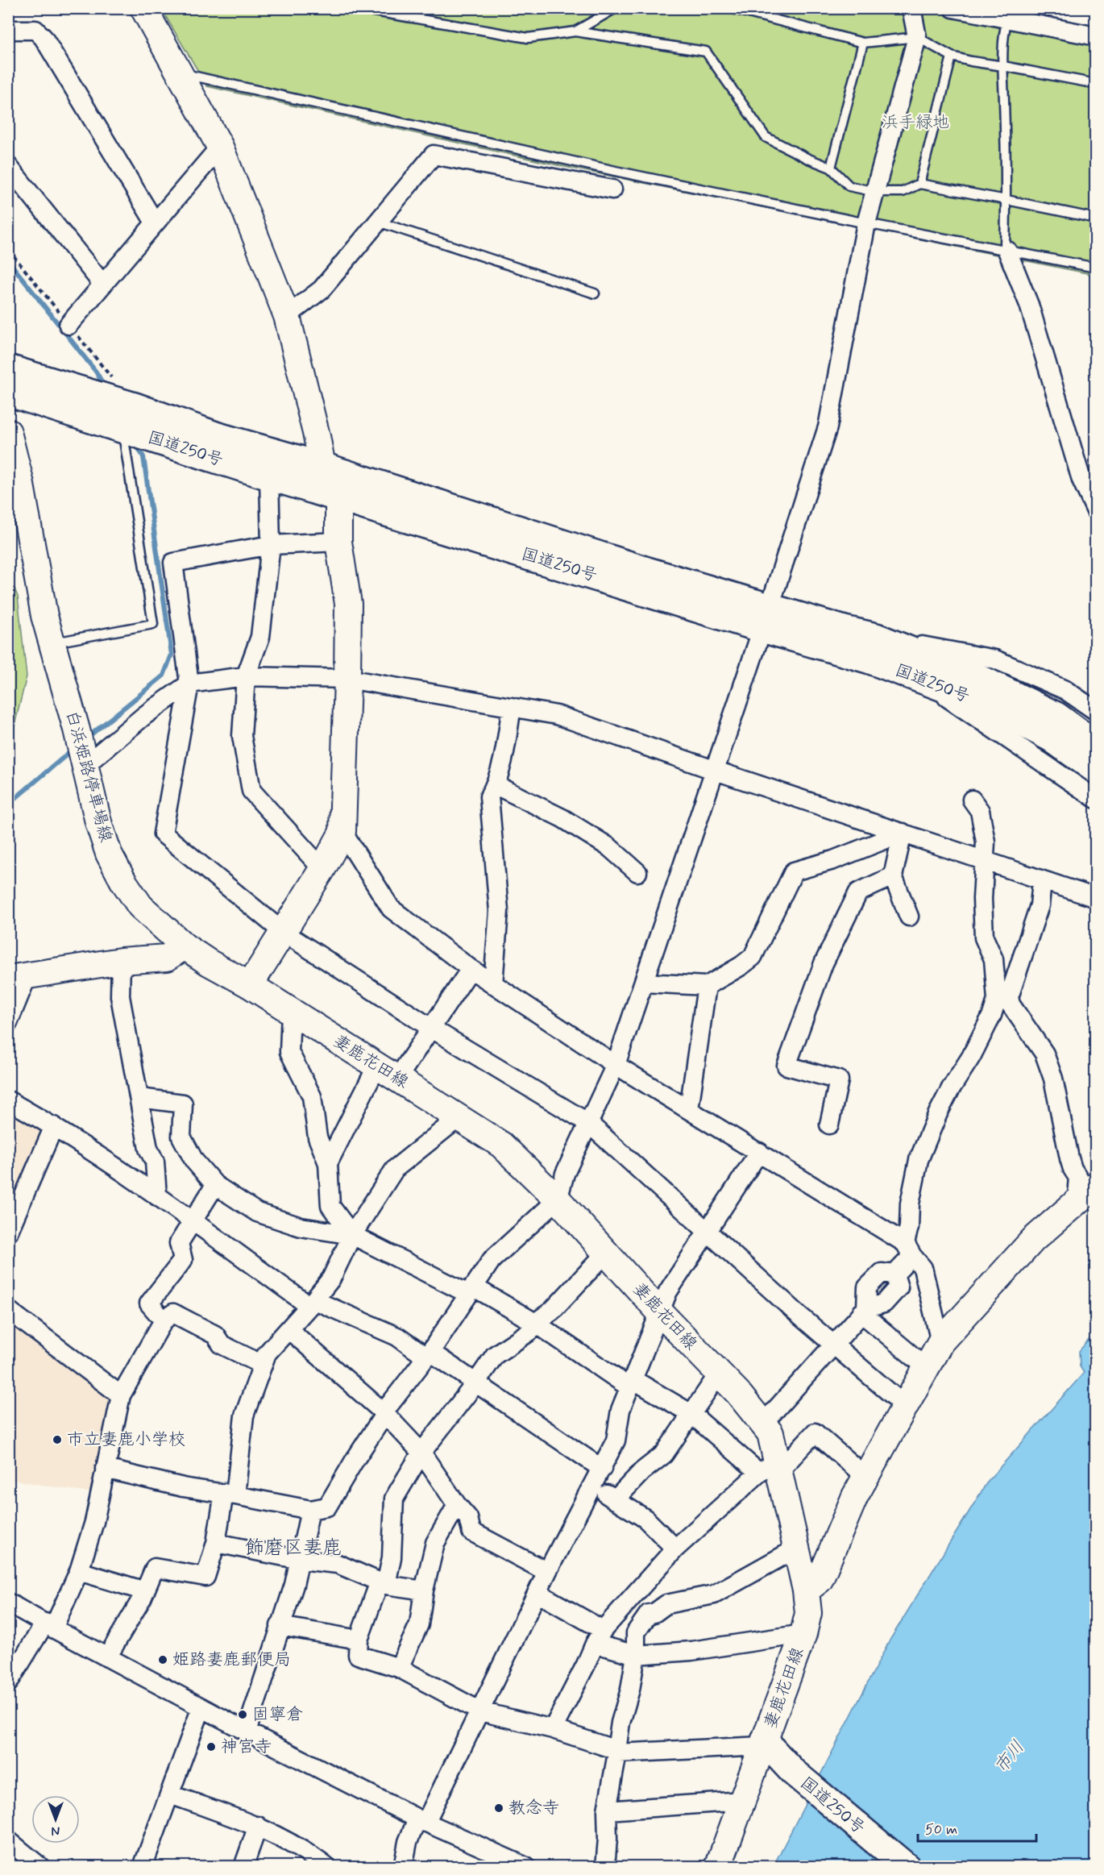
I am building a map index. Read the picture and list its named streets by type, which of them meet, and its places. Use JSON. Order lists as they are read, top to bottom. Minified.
{"streets":{"highway":["国道250号"],"main road":["白浜姫路停車場線","妻鹿花田線"]},"crossings":[["国道250号","妻鹿花田線"],["白浜姫路停車場線","妻鹿花田線"]],"districts":["飾磨区妻鹿"],"water":["市川"],"parks":["浜手緑地"],"places":["市立妻鹿小学校","姫路妻鹿郵便局","固寧倉","神宮寺","教念寺"],"scale_bar":"50 m","north":"bottom"}
